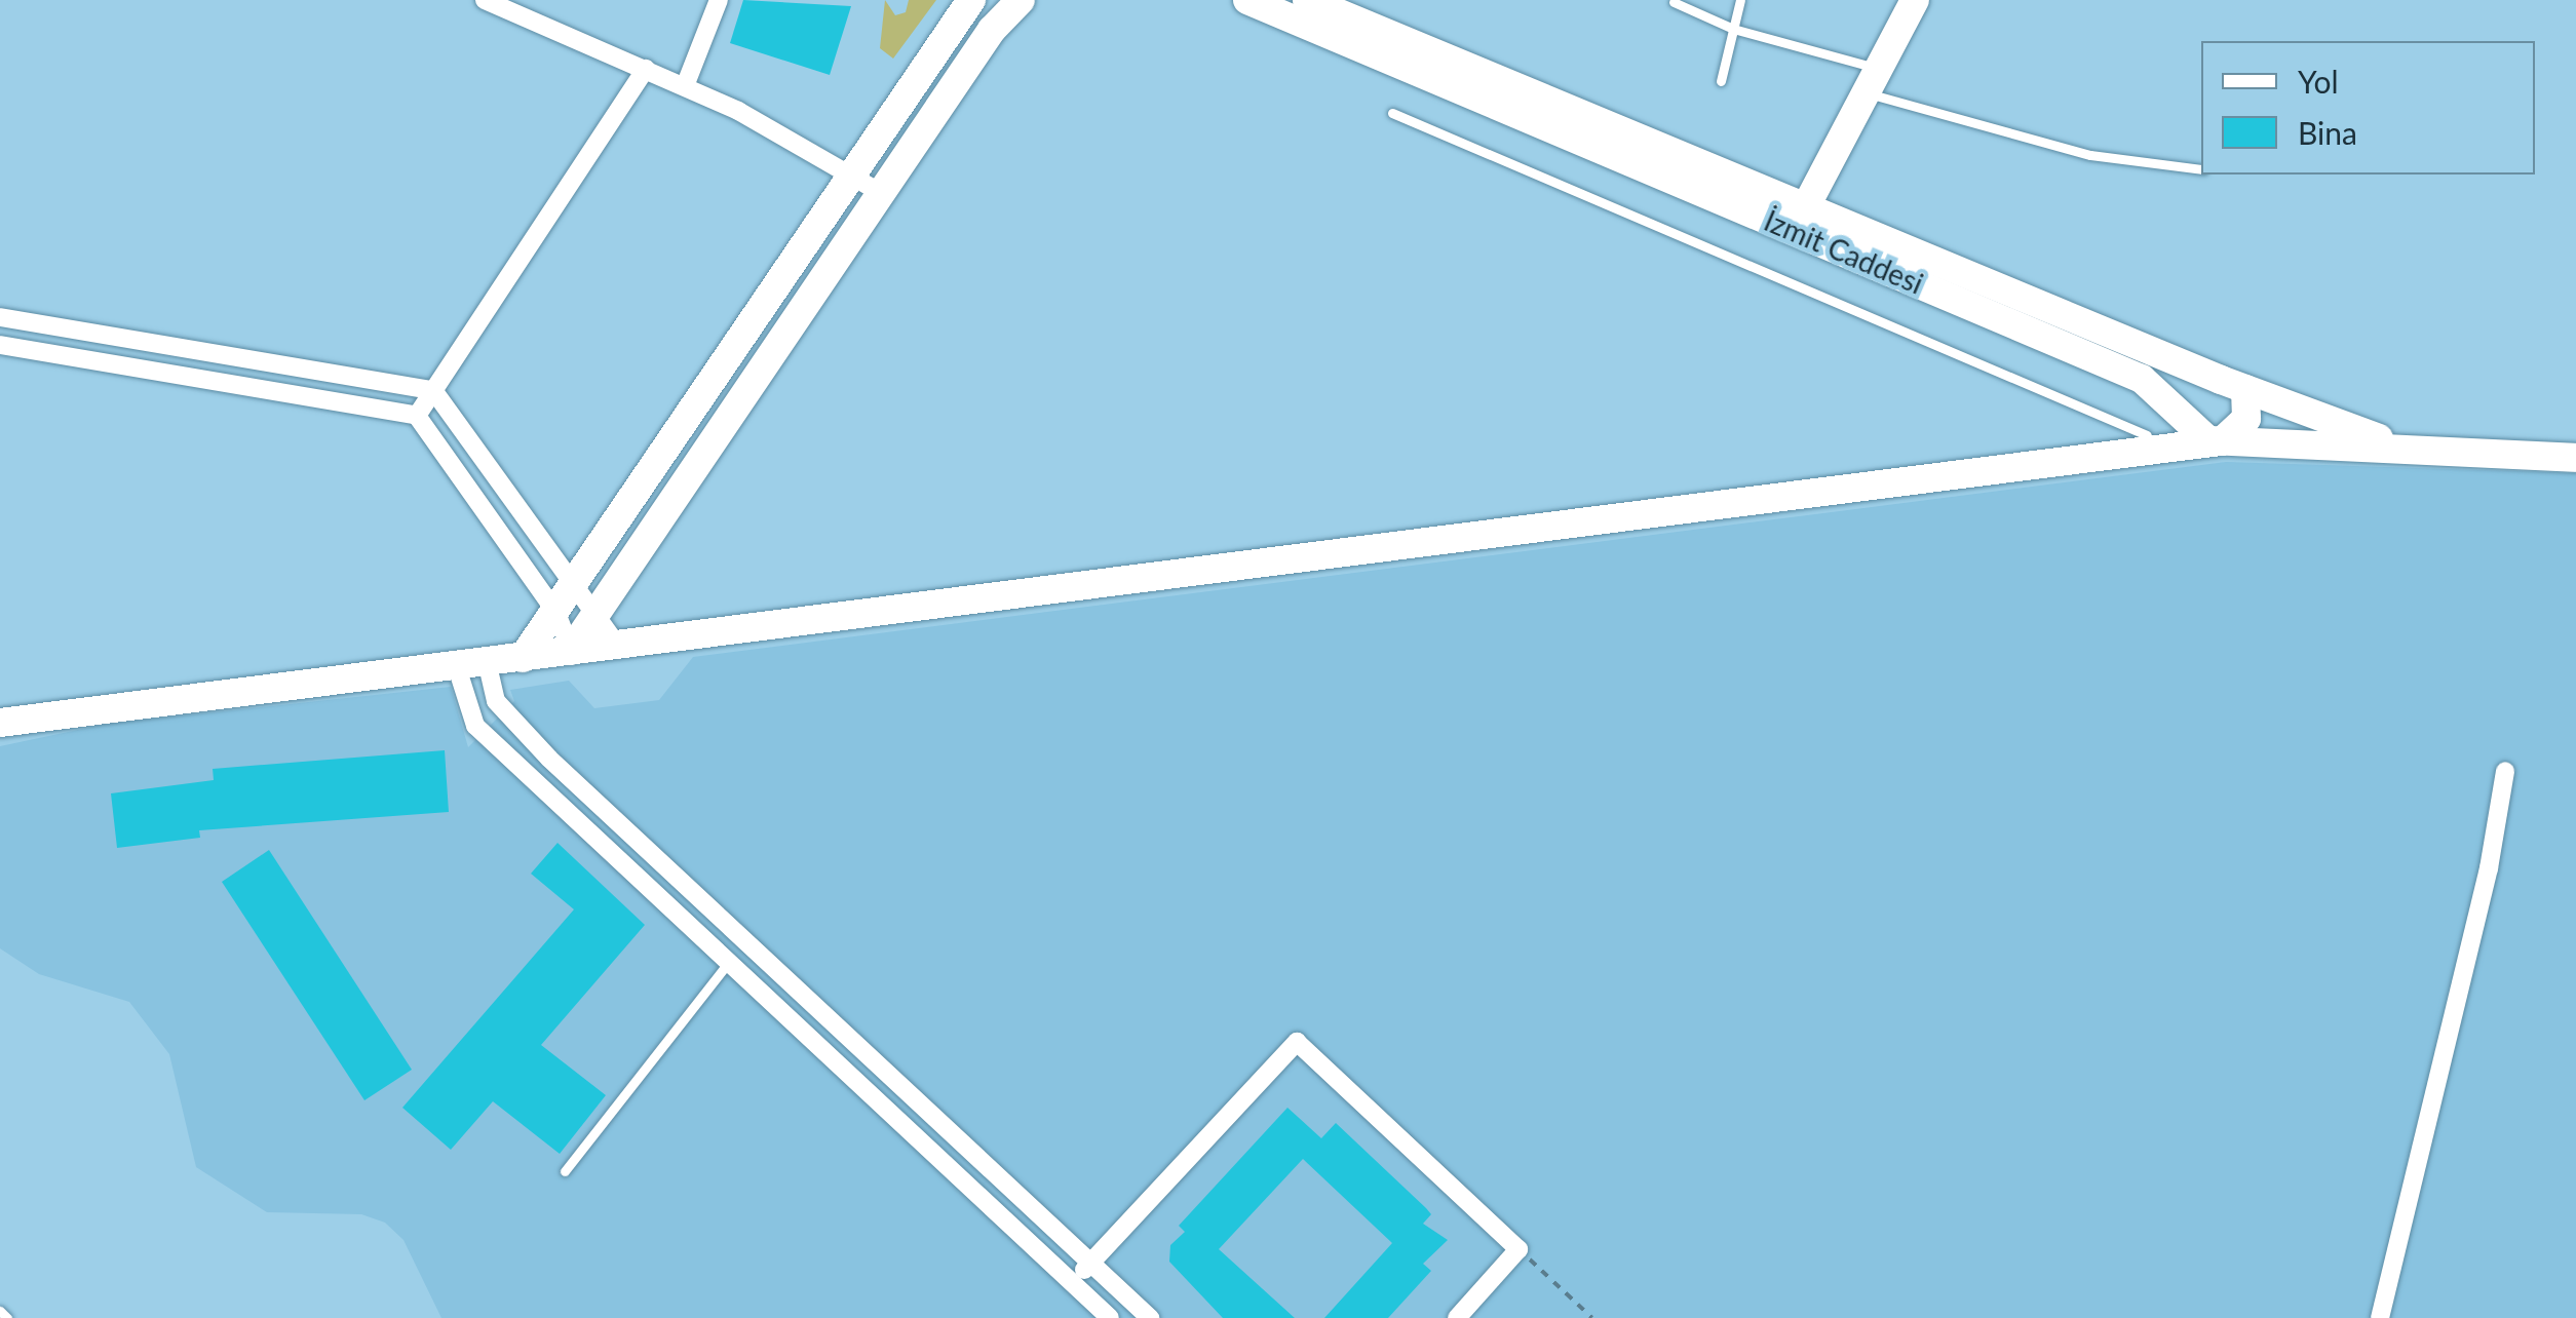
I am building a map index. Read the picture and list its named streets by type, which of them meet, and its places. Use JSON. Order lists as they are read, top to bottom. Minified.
{"streets":{"street":["İzmit Caddesi"]},"legend":["Yol","Bina"]}
